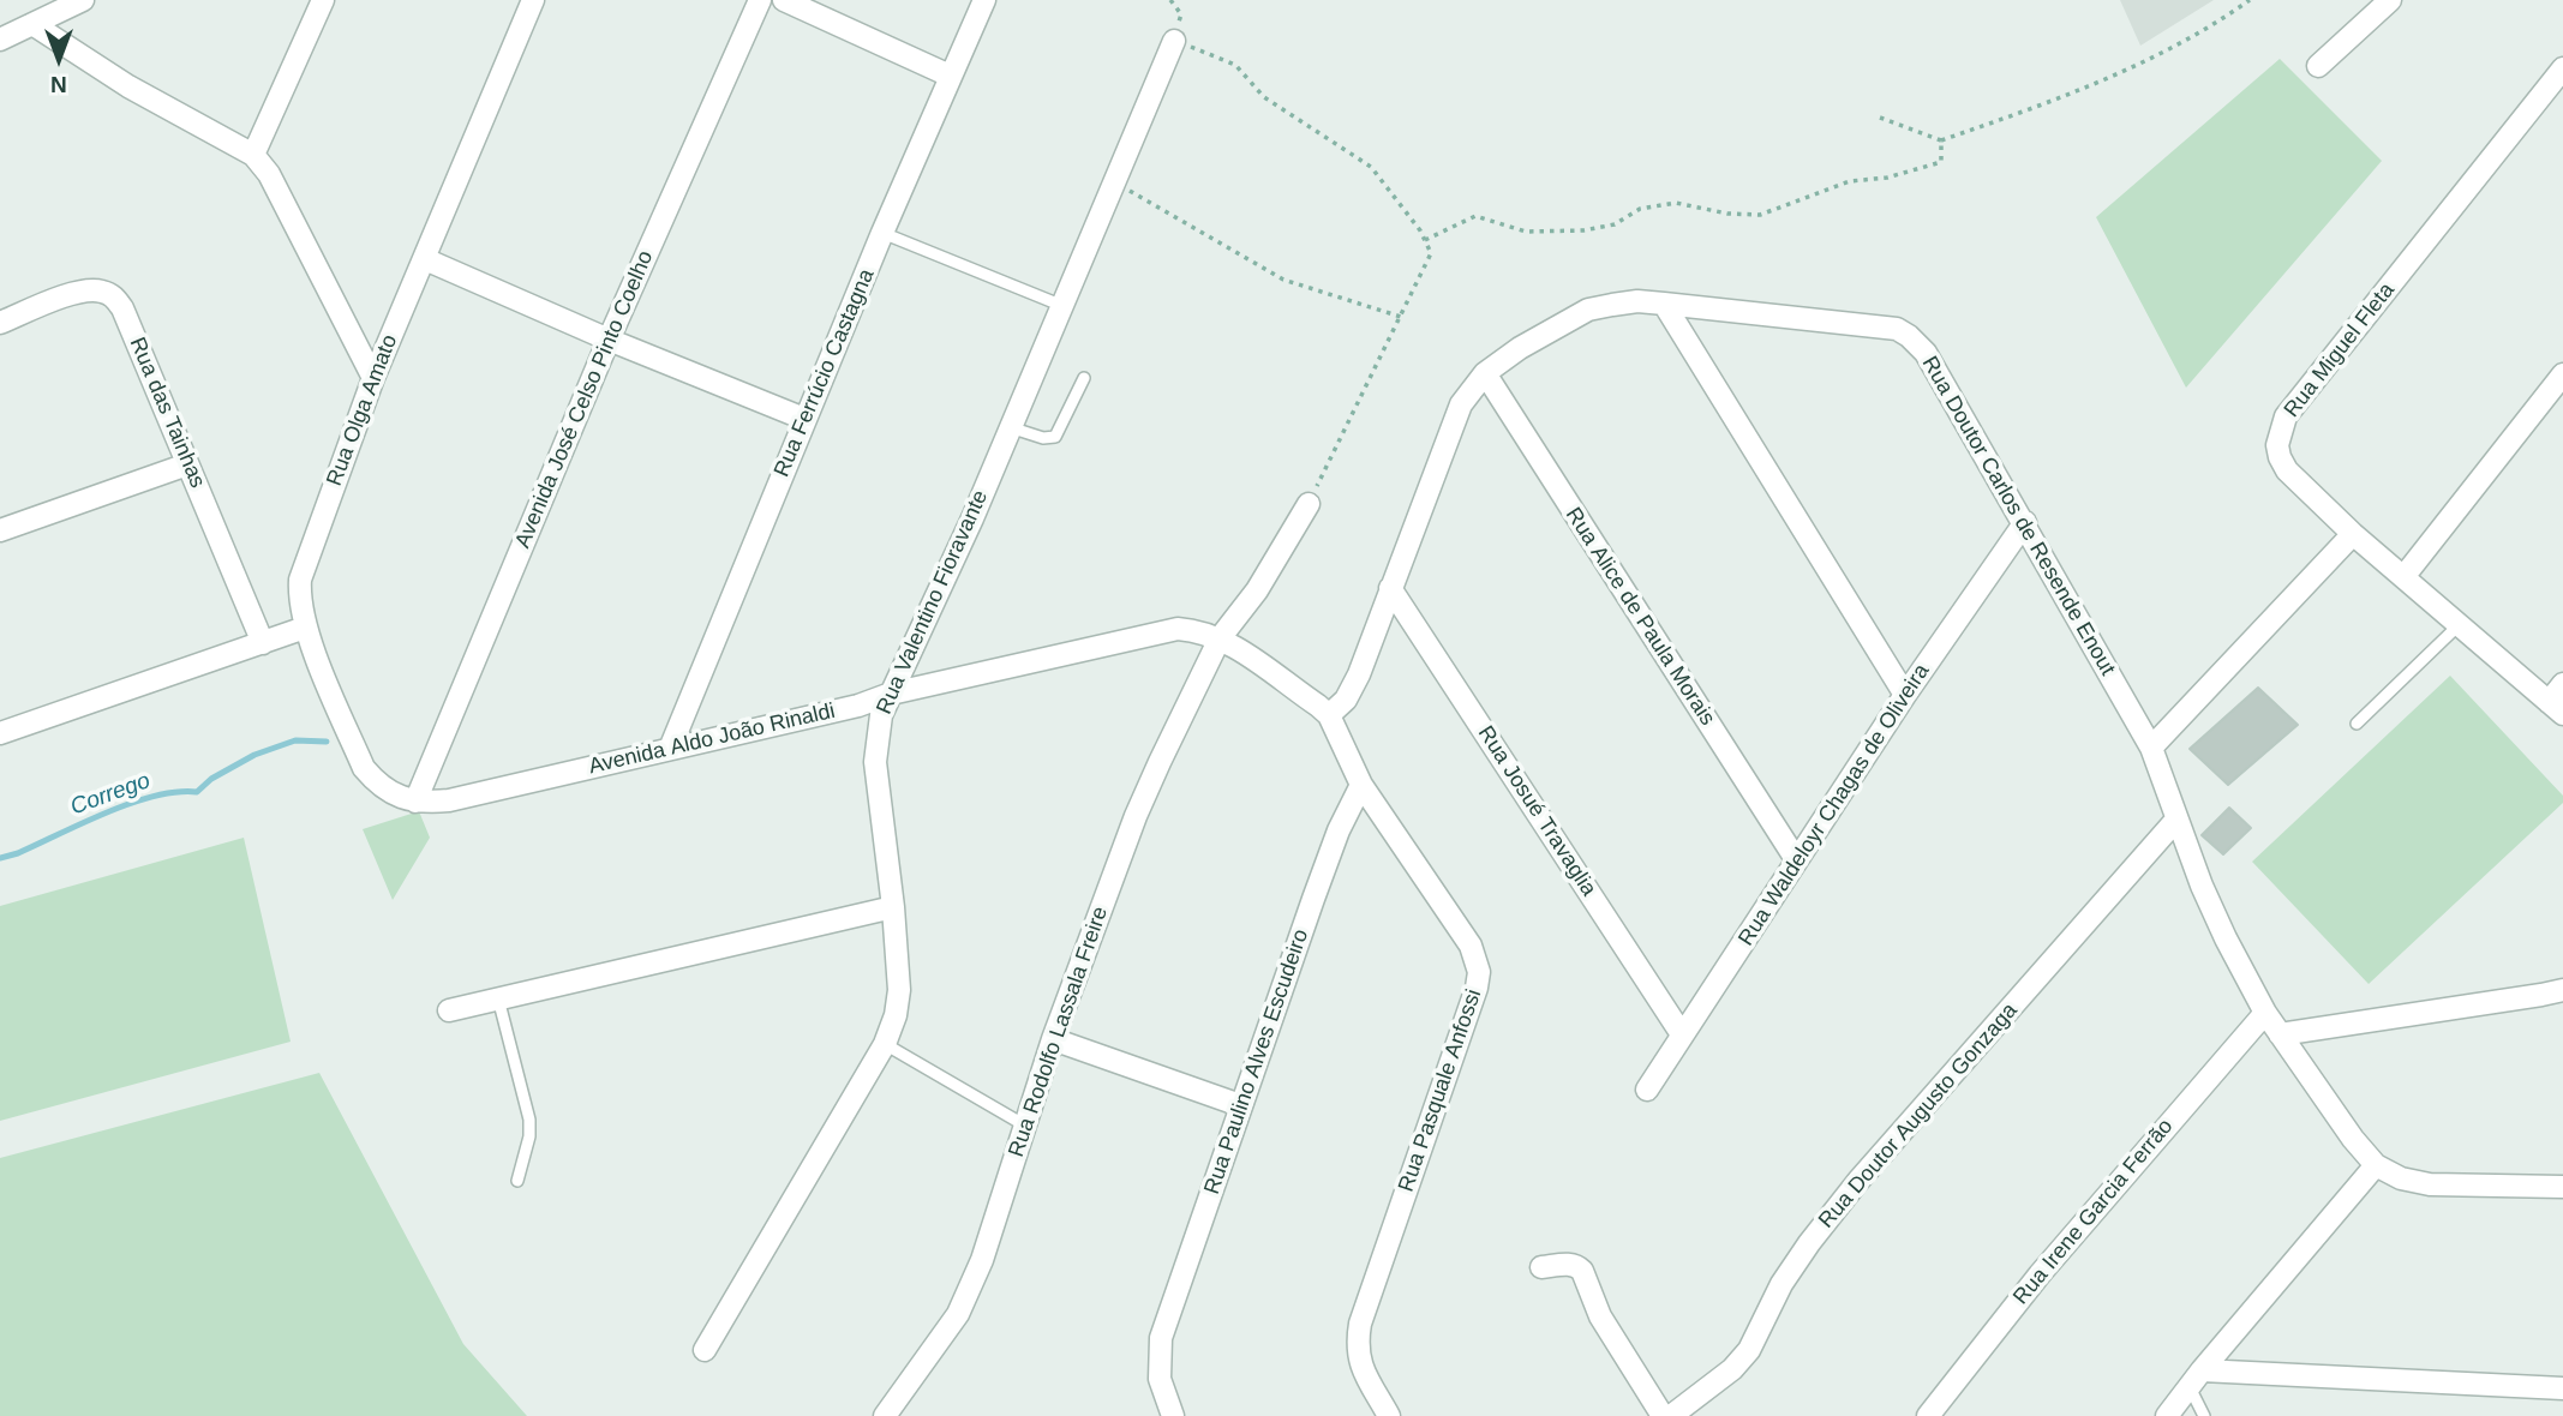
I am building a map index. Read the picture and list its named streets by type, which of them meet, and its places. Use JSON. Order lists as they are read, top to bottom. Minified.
{"streets":{"street":["Rua Miguel Fleta","Rua Ferrúcio Castagna","Avenida José Celso Pinto Coelho","Rua Olga Amato","Rua das Tainhas","Rua Doutor Carlos de Resende Enout","Rua Valentino Fioravante","Rua Alice de Paula Morais","Avenida Aldo João Rinaldi","Rua Waldeloyr Chagas de Oliveira","Rua Josué Travaglia","Rua Rodolfo Lassala Freire","Rua Paulino Alves Escudeiro","Rua Pasquale Anfossi","Rua Doutor Augusto Gonzaga","Rua Irene Garcia Ferrão"]},"crossings":[["Rua Ferrúcio Castagna","Avenida Aldo João Rinaldi"],["Avenida José Celso Pinto Coelho","Rua Olga Amato"],["Avenida José Celso Pinto Coelho","Avenida Aldo João Rinaldi"],["Rua Olga Amato","Avenida Aldo João Rinaldi"],["Rua Doutor Carlos de Resende Enout","Rua Alice de Paula Morais"],["Rua Doutor Carlos de Resende Enout","Avenida Aldo João Rinaldi"],["Rua Doutor Carlos de Resende Enout","Rua Waldeloyr Chagas de Oliveira"],["Rua Doutor Carlos de Resende Enout","Rua Josué Travaglia"],["Rua Doutor Carlos de Resende Enout","Rua Doutor Augusto Gonzaga"],["Rua Doutor Carlos de Resende Enout","Rua Irene Garcia Ferrão"],["Rua Valentino Fioravante","Avenida Aldo João Rinaldi"],["Rua Alice de Paula Morais","Rua Waldeloyr Chagas de Oliveira"],["Avenida Aldo João Rinaldi","Rua Rodolfo Lassala Freire"],["Rua Waldeloyr Chagas de Oliveira","Rua Josué Travaglia"],["Rua Paulino Alves Escudeiro","Rua Pasquale Anfossi"]],"water":["Corrego"],"north":"bottom"}
